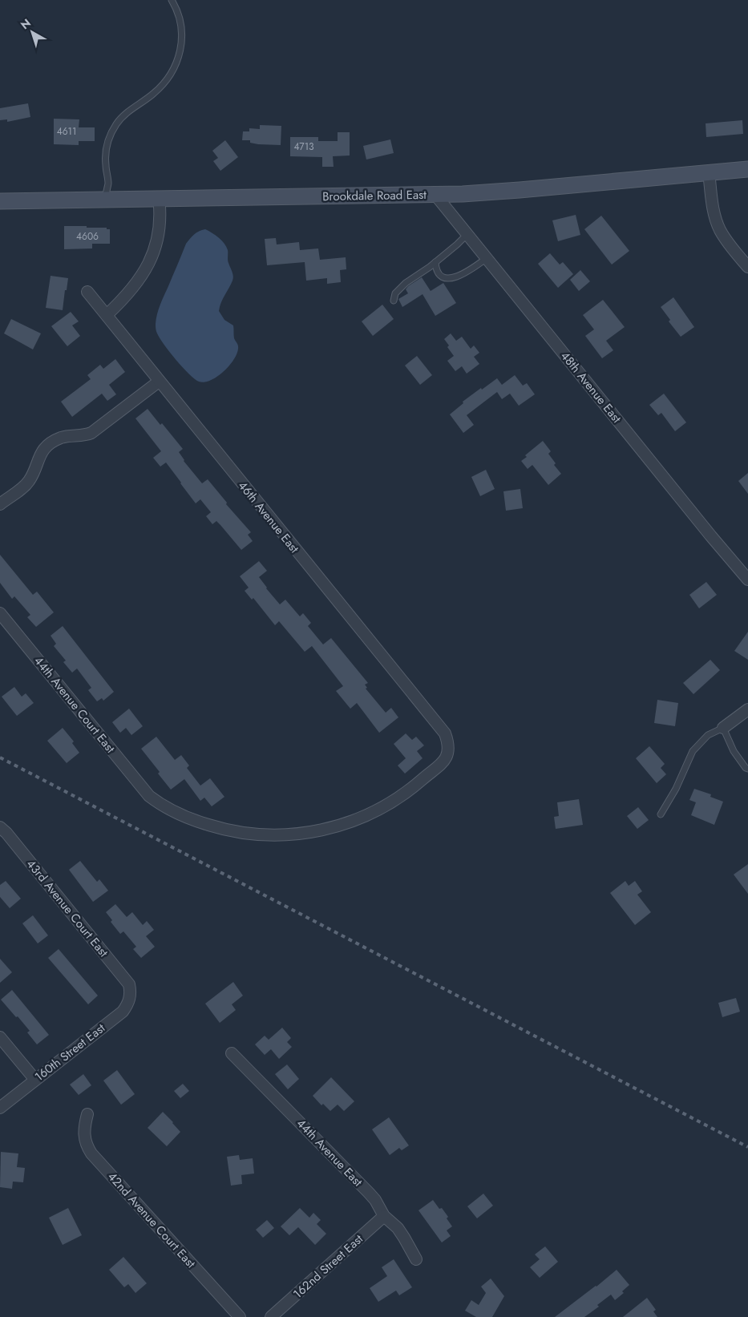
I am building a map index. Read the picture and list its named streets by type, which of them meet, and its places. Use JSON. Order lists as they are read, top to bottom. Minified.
{"streets":{"main road":["Brookdale Road East"],"street":["48th Avenue East","46th Avenue East","44th Avenue Court East","43rd Avenue Court East","160th Street East","44th Avenue East","42nd Avenue Court East","162nd Street East"]},"crossings":[["Brookdale Road East","48th Avenue East"],["46th Avenue East","44th Avenue Court East"],["43rd Avenue Court East","160th Street East"],["44th Avenue East","162nd Street East"]],"house_numbers":["4611","4713","4606"],"north":"top left"}
